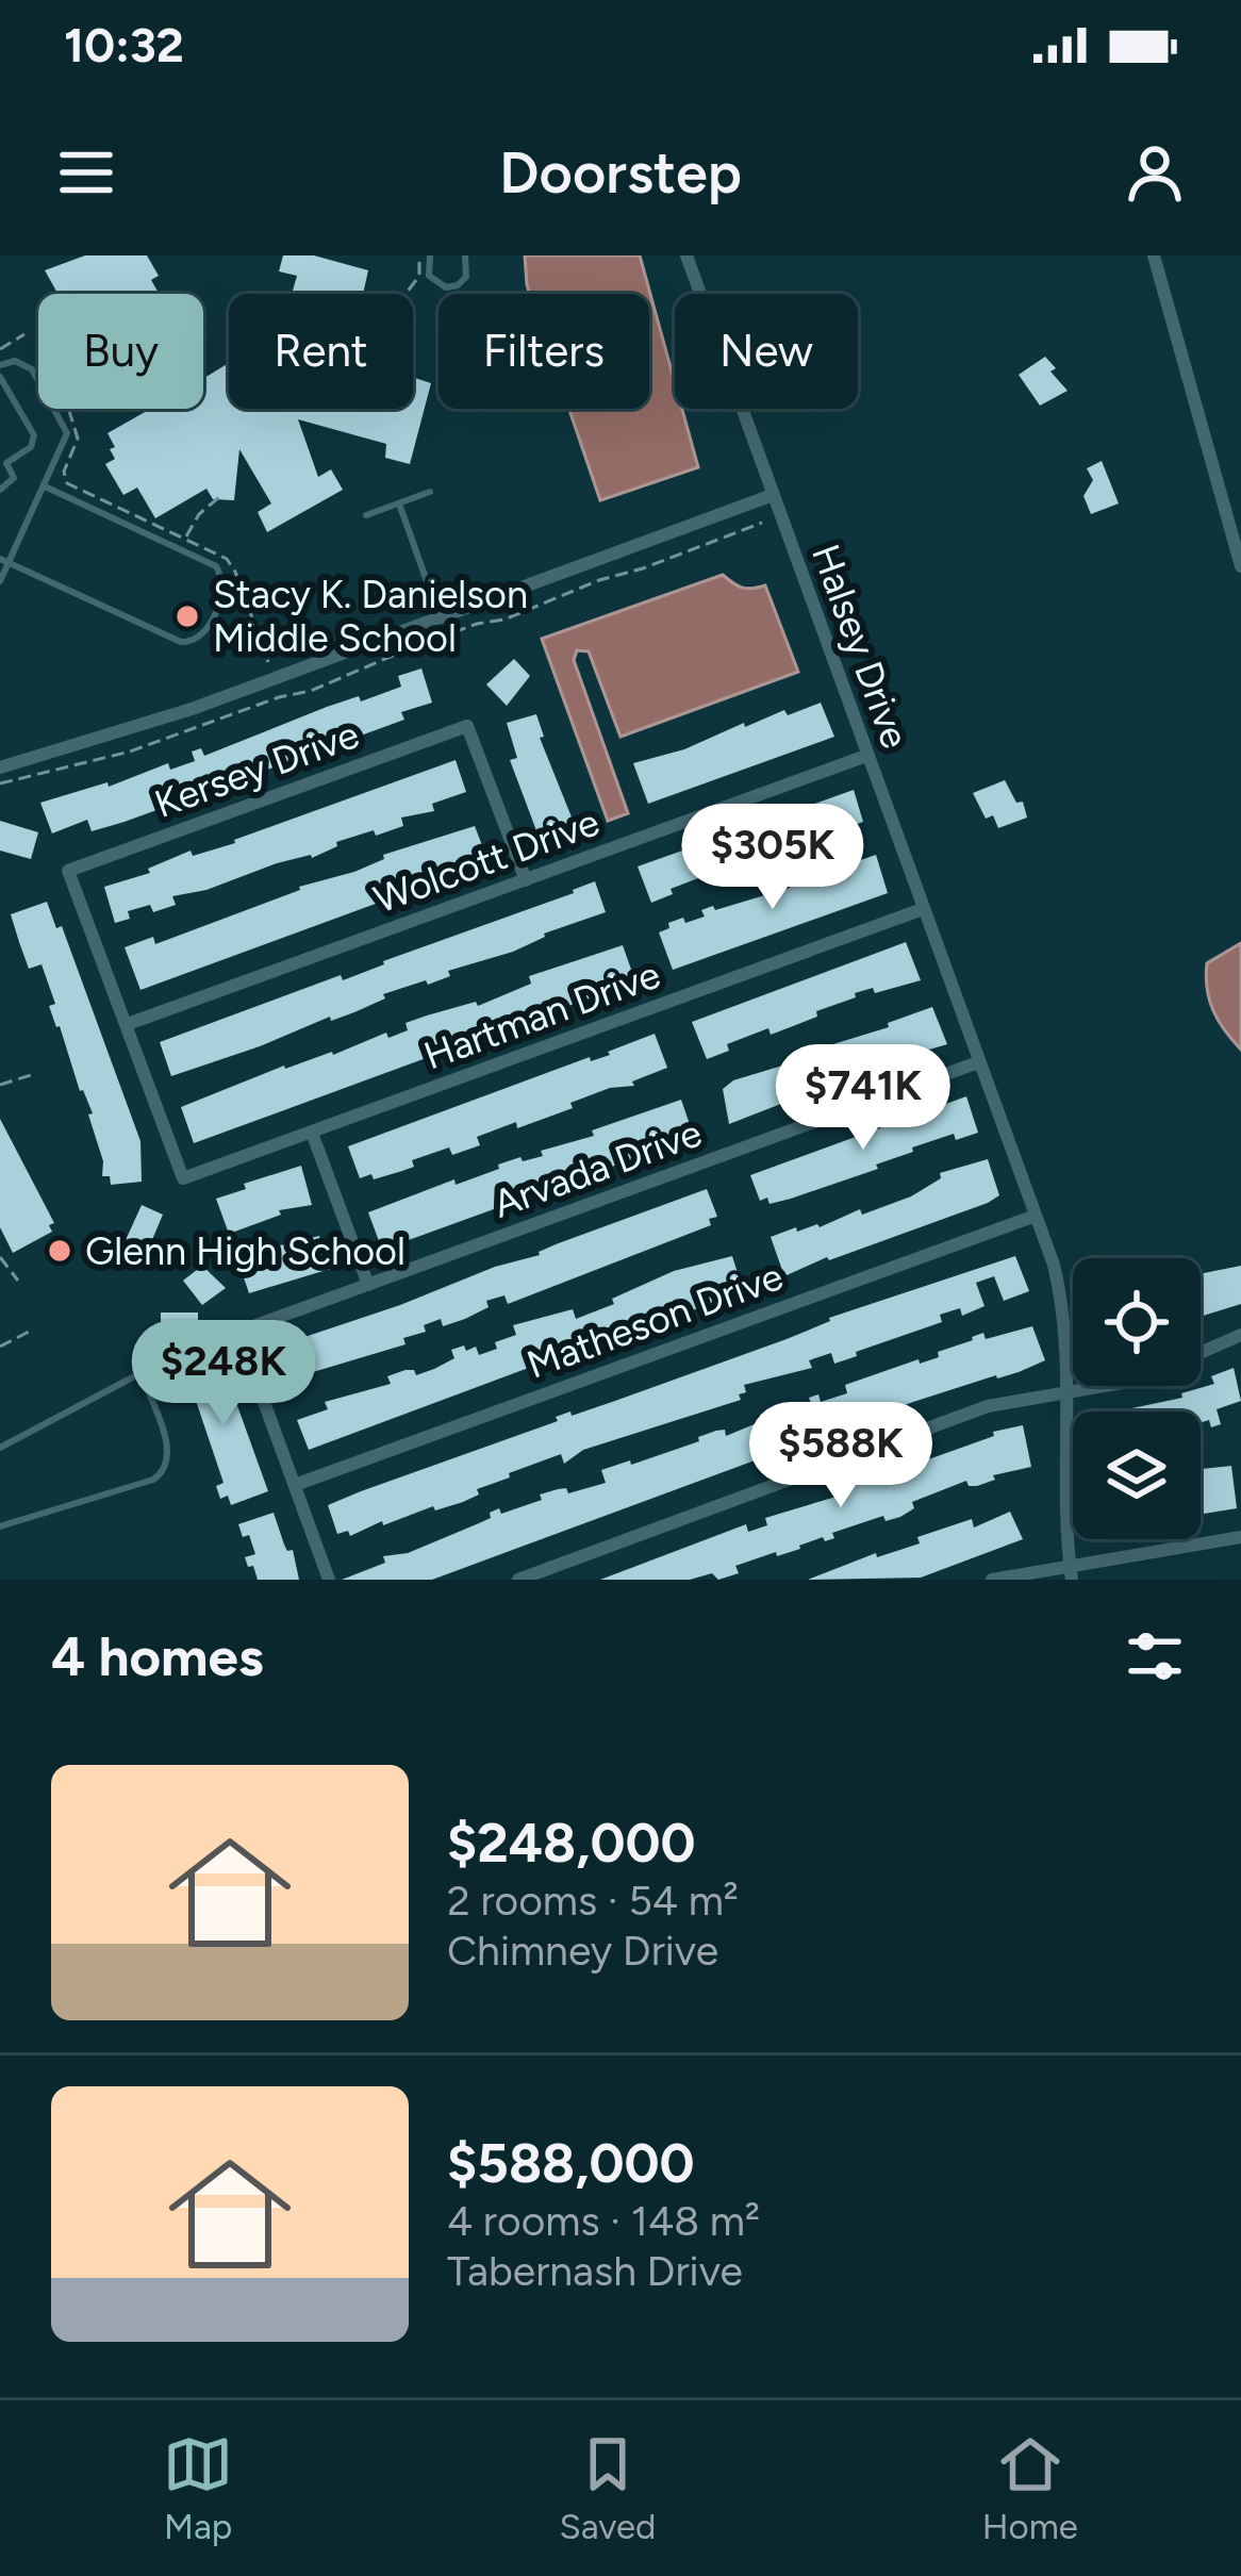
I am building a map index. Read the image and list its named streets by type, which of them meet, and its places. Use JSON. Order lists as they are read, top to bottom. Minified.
{"streets":{"street":["Halsey Drive","Kersey Drive","Wolcott Drive","Hartman Drive","Arvada Drive","Matheson Drive"]},"crossings":[["Halsey Drive","Wolcott Drive"],["Halsey Drive","Hartman Drive"],["Halsey Drive","Arvada Drive"],["Halsey Drive","Matheson Drive"],["Kersey Drive","Wolcott Drive"],["Kersey Drive","Hartman Drive"],["Wolcott Drive","Hartman Drive"],["Arvada Drive","Matheson Drive"]],"places":["Stacy K. Danielson Middle School","Glenn High School"],"page":{"status":"10:32","header":"Doorstep","chip":["Buy","Rent","Filters","New"],"price":["$305K","$741K","$248K","$588K"],"heading":"4 homes","list":[{"name":"$248,000","note":"2 rooms · 54 m² · Chimney Drive"},{"name":"$588,000","note":"4 rooms · 148 m² · Tabernash Drive"}],"tabs":["Map","Saved","Home"]}}
